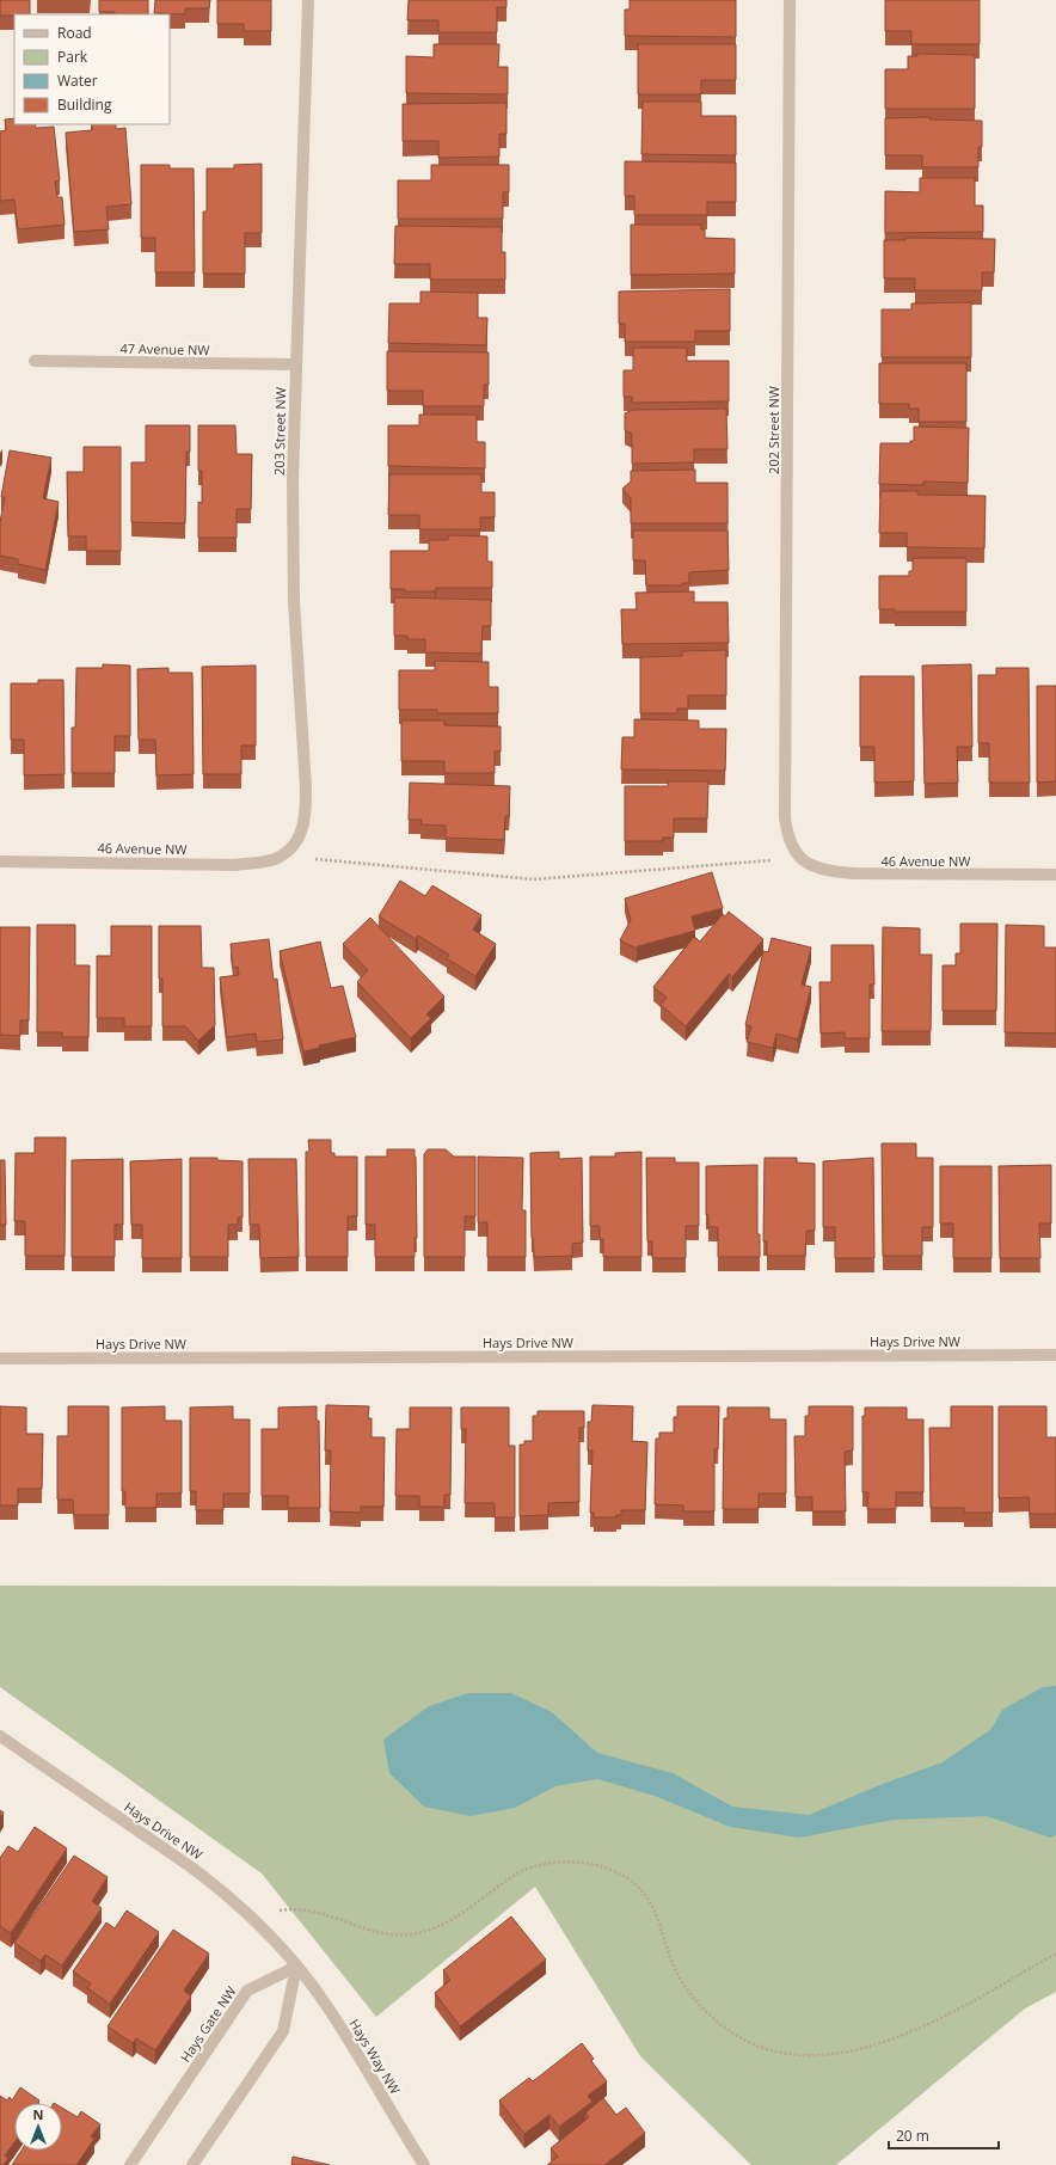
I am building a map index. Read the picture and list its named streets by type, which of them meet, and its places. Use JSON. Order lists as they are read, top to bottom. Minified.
{"streets":{"street":["47 Avenue NW","202 Street NW","203 Street NW","46 Avenue NW","Hays Drive NW","Hays Gate NW","Hays Way NW"]},"crossings":[["47 Avenue NW","203 Street NW"],["202 Street NW","46 Avenue NW"],["203 Street NW","46 Avenue NW"],["Hays Drive NW","Hays Gate NW"],["Hays Drive NW","Hays Way NW"],["Hays Gate NW","Hays Way NW"]],"legend":["Road","Park","Water","Building"],"scale_bar":"20 m","north":"top"}
